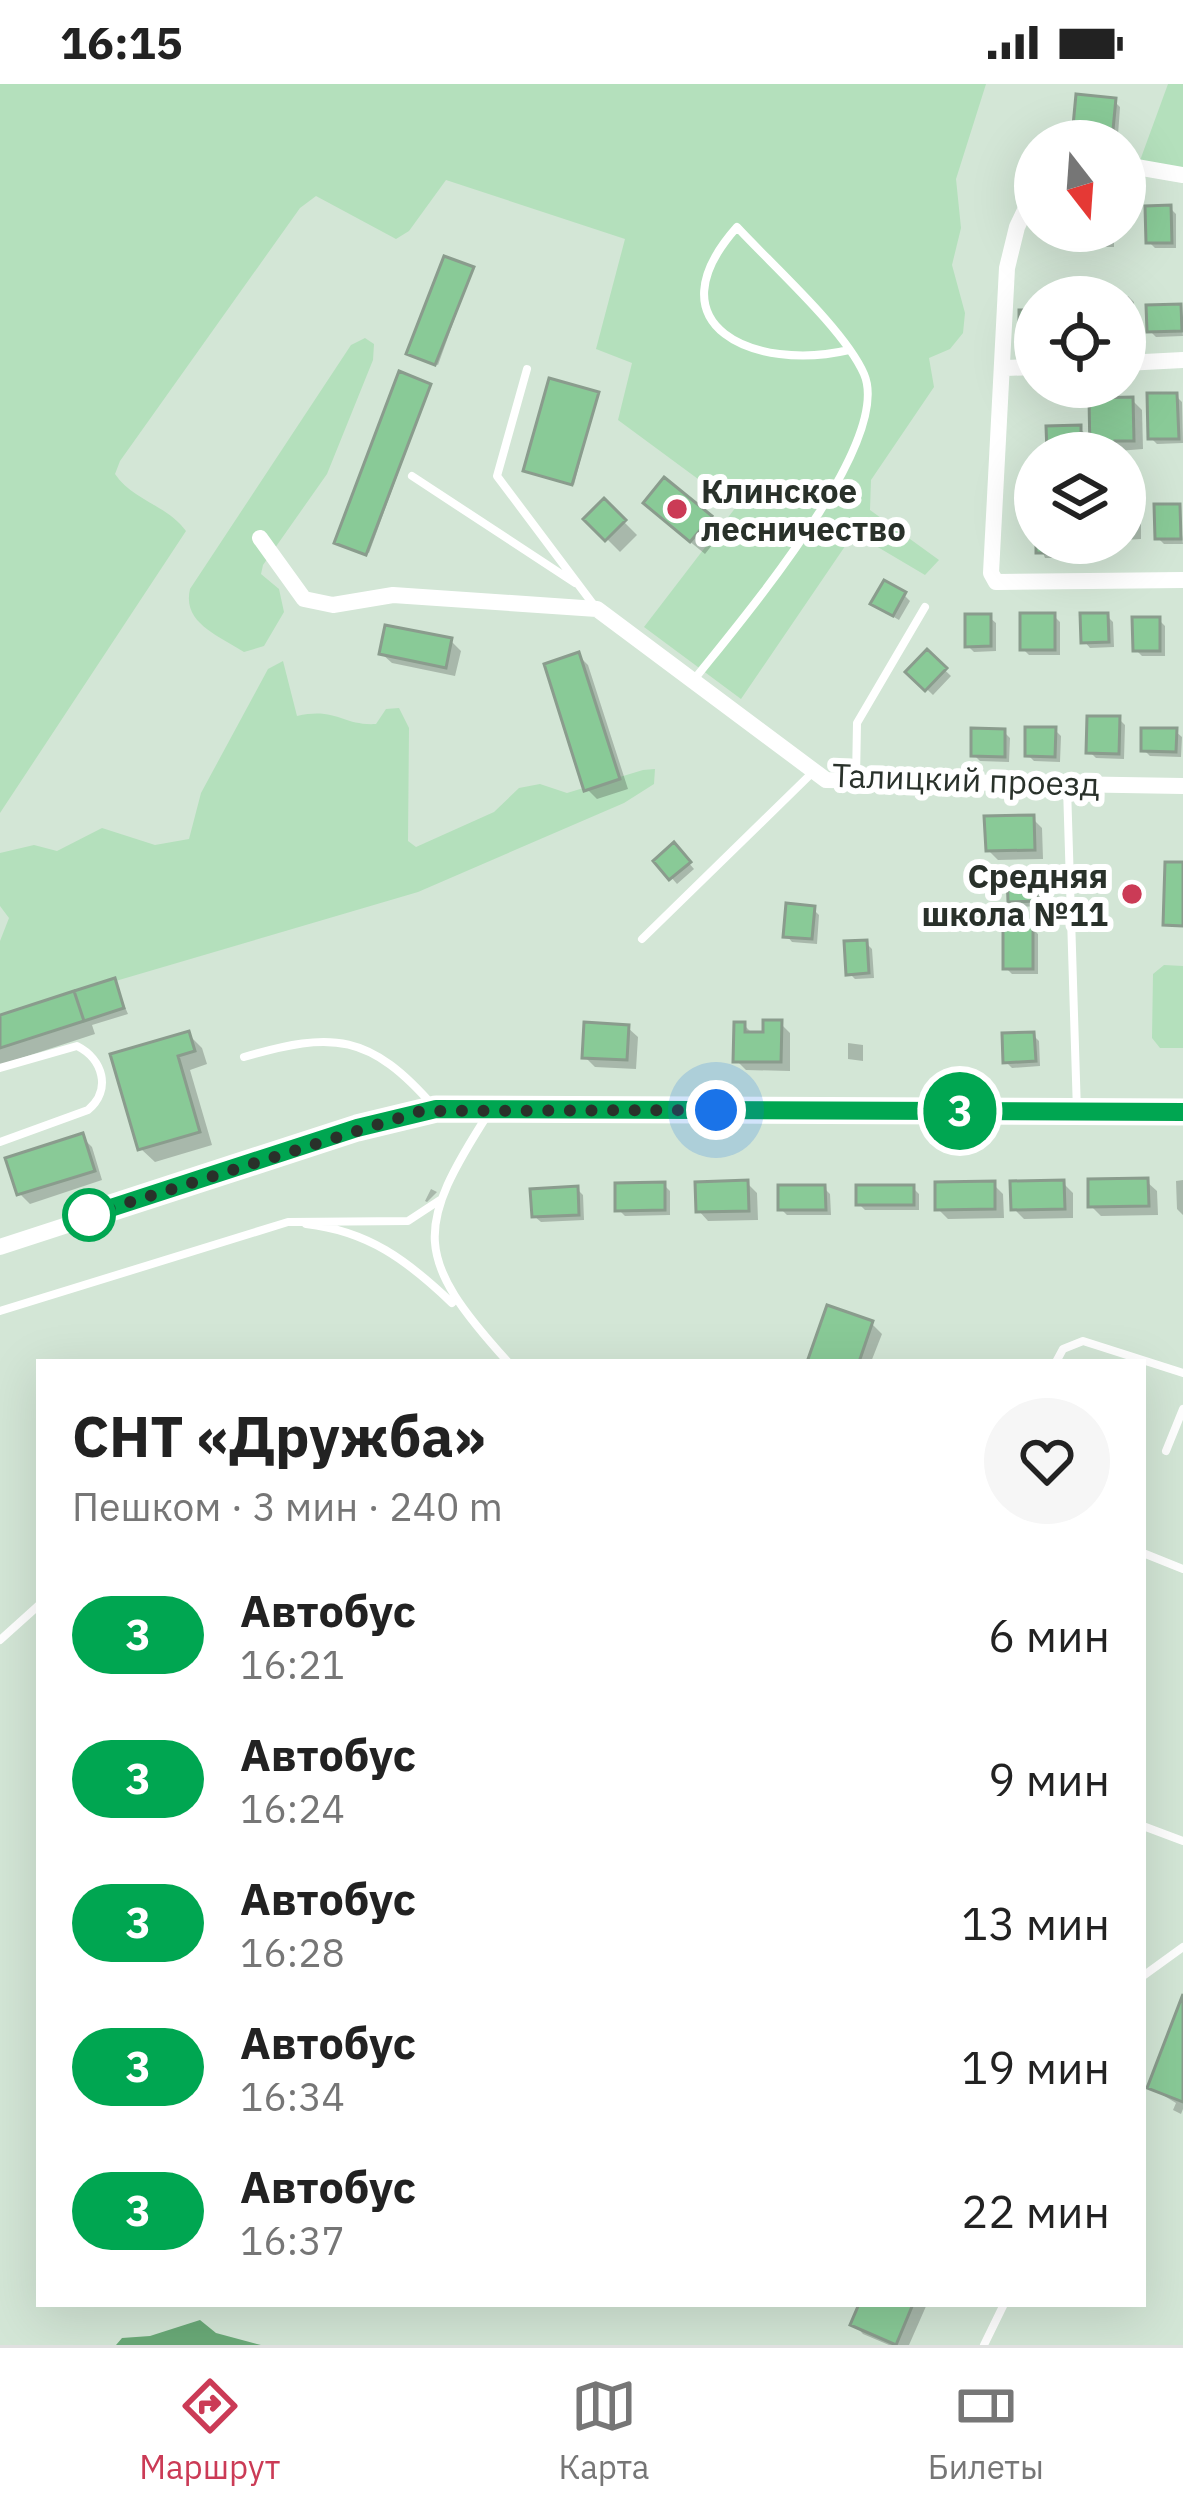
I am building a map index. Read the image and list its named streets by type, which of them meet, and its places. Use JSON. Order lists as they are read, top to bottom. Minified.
{"streets":{"street":["Талицкий проезд"]},"places":["Клинское лесничество","Средняя школа №11"],"lines":["bus line 3"],"north":"bottom","page":{"status":"16:15","on_map":"3","heading":["СНТ «Дружба»","Пешком · 3 мин · 240 m"],"list":[{"mark":"3","name":"Автобус","note":"16:21","value":"6 мин"},{"mark":"3","name":"Автобус","note":"16:24","value":"9 мин"},{"mark":"3","name":"Автобус","note":"16:28","value":"13 мин"},{"mark":"3","name":"Автобус","note":"16:34","value":"19 мин"},{"mark":"3","name":"Автобус","note":"16:37","value":"22 мин"}],"tabs":["Маршрут","Карта","Билеты"]}}
